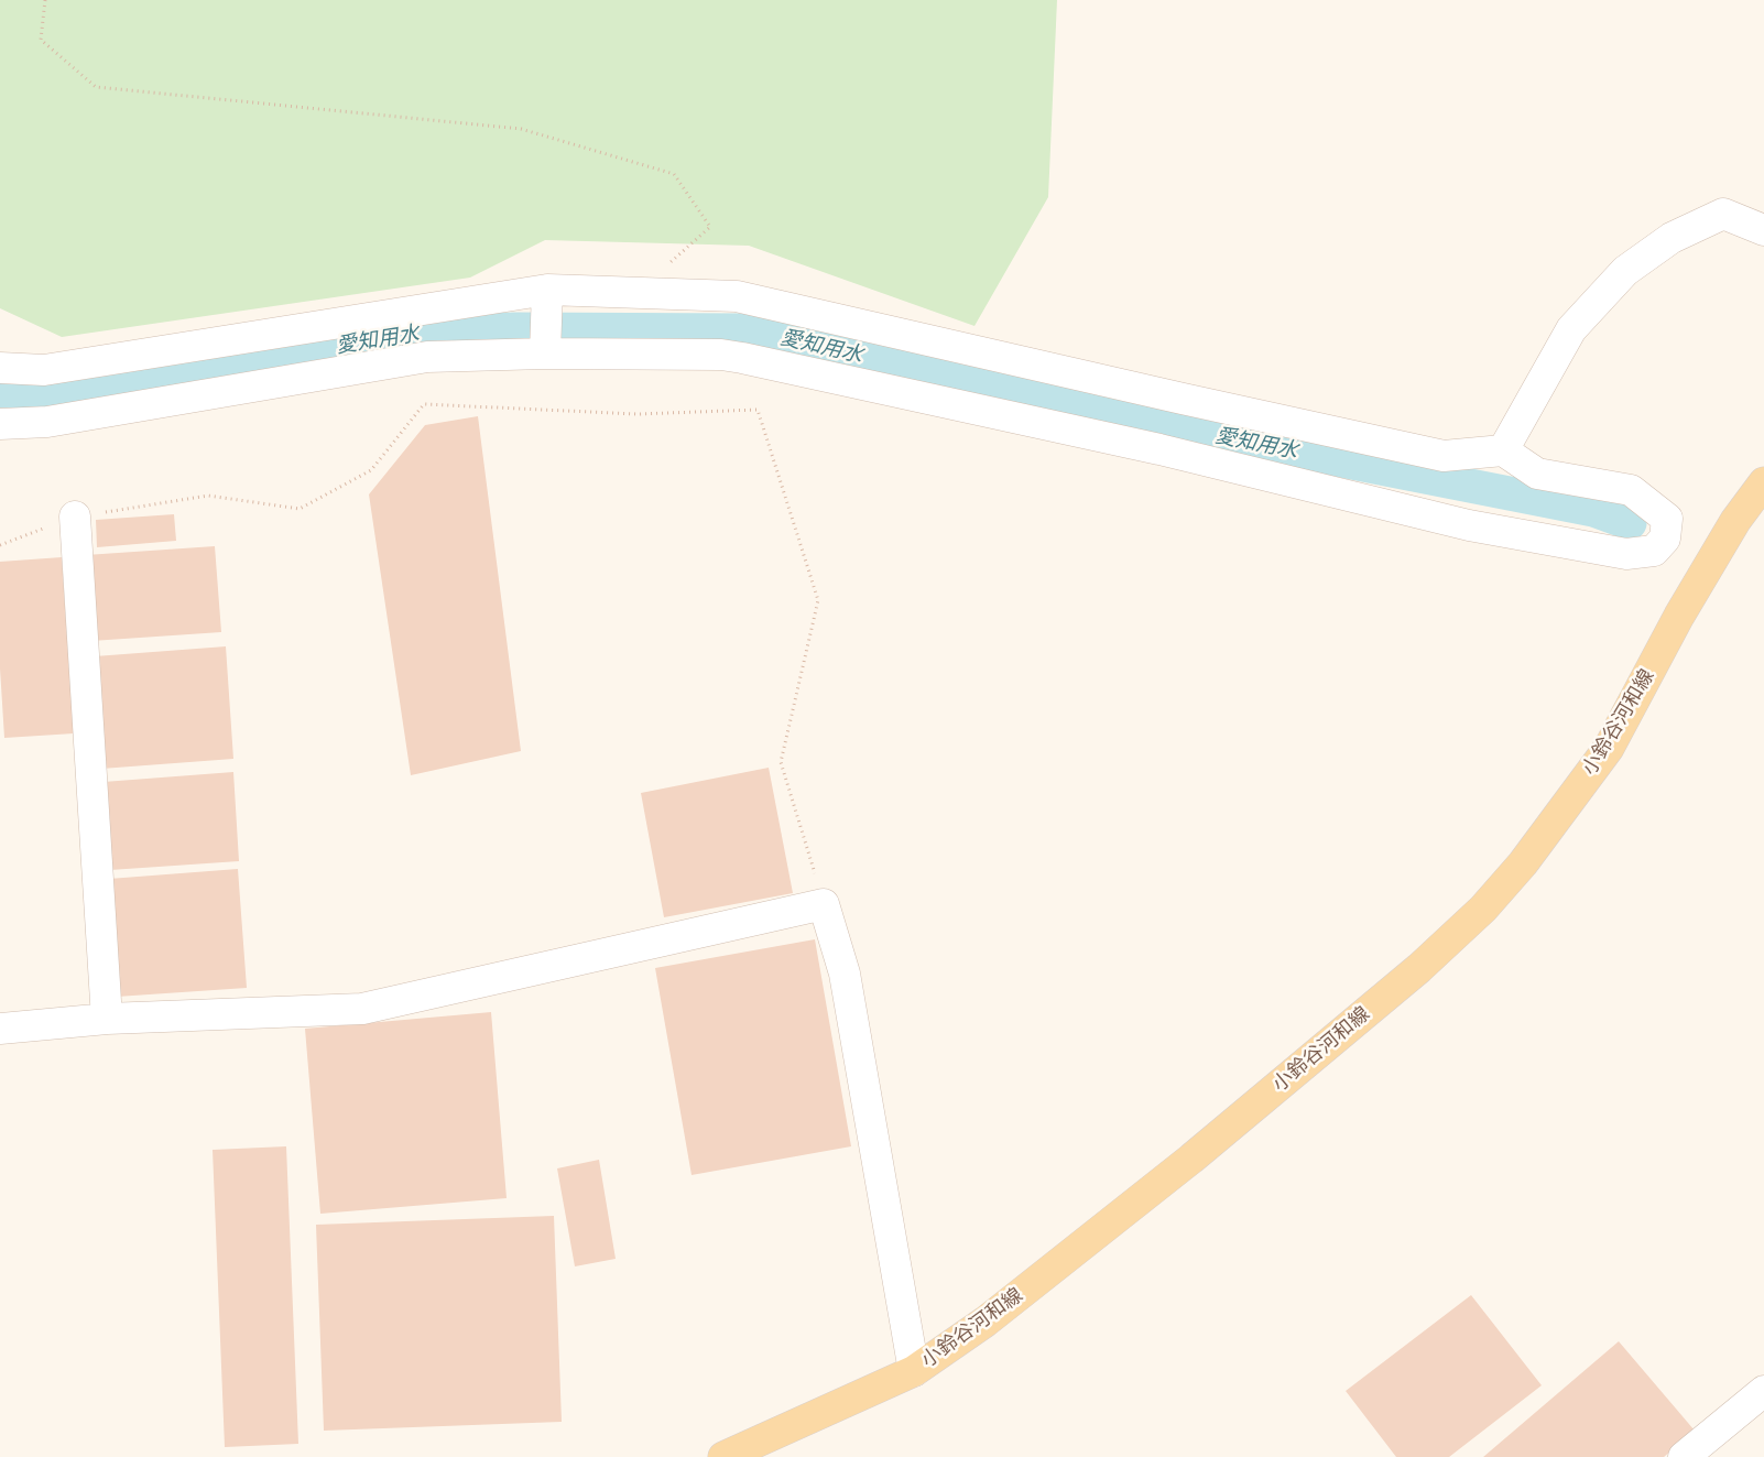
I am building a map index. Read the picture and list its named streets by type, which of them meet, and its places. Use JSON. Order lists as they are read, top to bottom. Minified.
{"streets":{"main road":["小鈴谷河和線"]},"water":["愛知用水"]}
